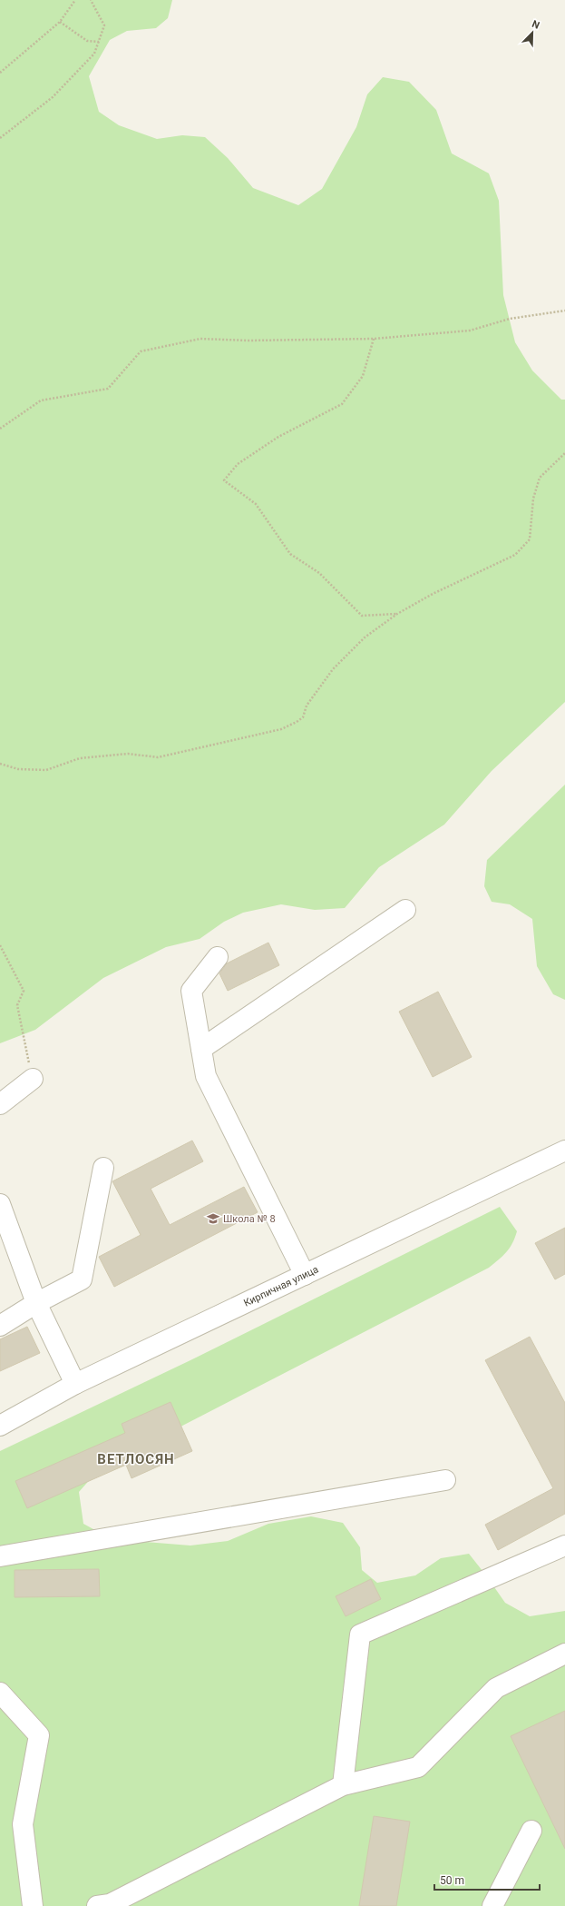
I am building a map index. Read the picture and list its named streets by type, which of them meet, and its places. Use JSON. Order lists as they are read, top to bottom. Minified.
{"streets":{"street":["Кирпичная улица"]},"districts":["ВЕТЛОСЯН"],"places":{"school or university":["Школа № 8"]},"scale_bar":"50 m","north":"top right"}
